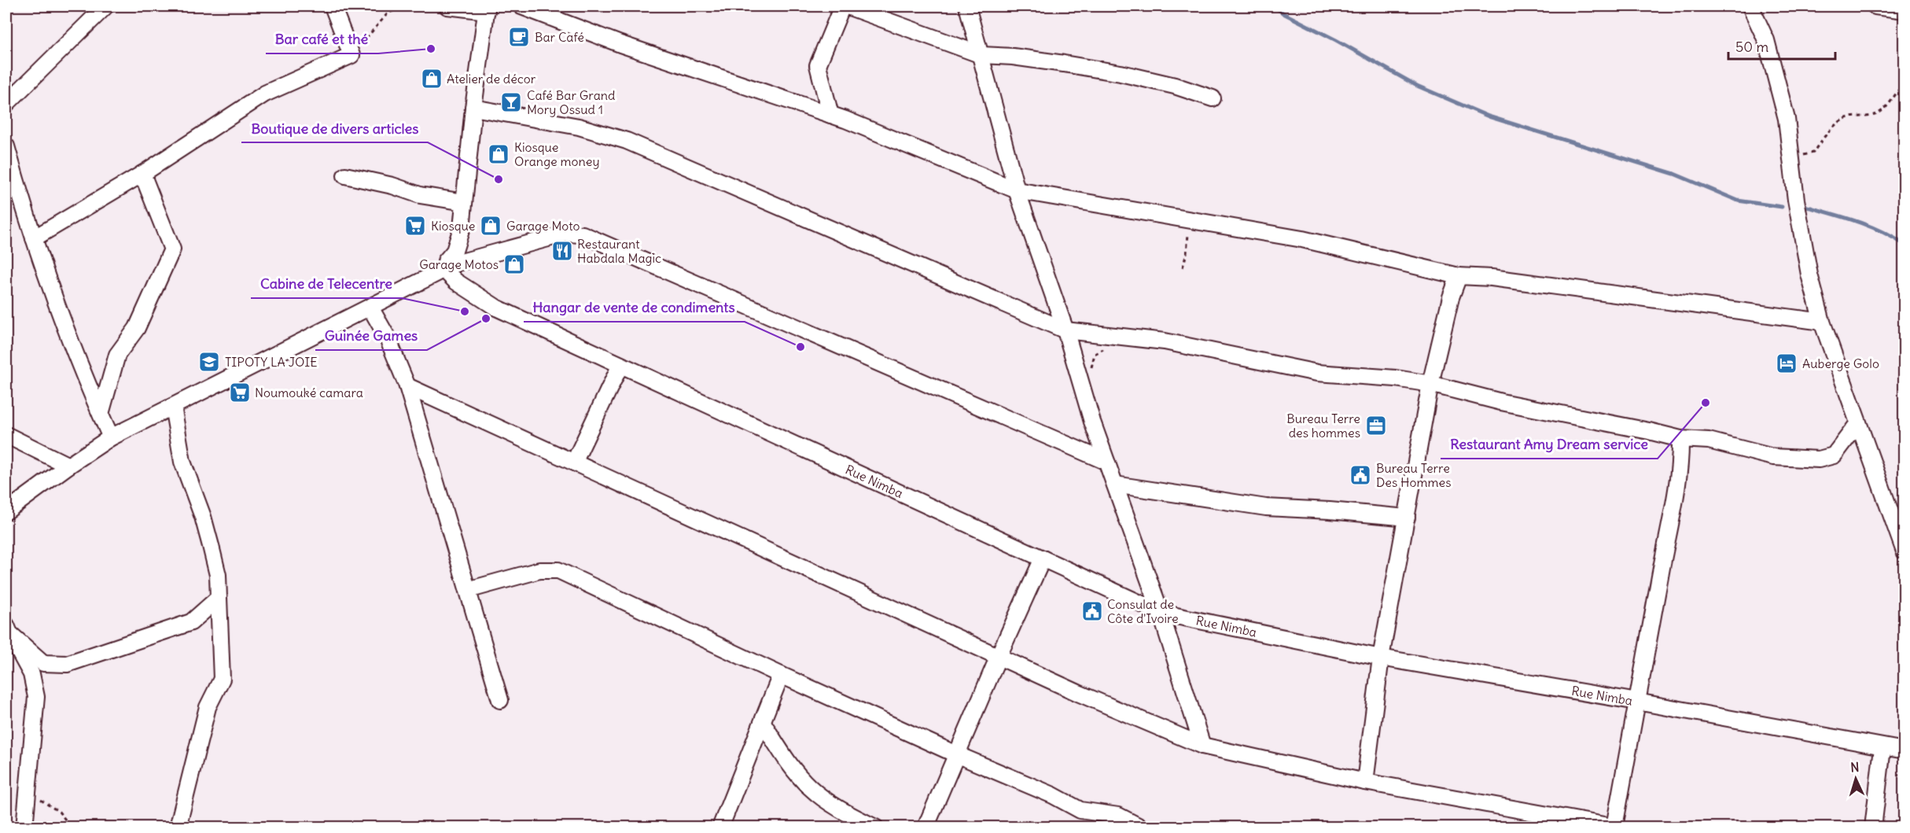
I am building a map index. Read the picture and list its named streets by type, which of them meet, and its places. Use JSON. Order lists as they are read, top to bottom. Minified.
{"streets":{"street":["Rue Nimba"]},"places":{"cafe":["Bar Café"],"other":["Bar café et thé","Boutique de divers articles","Cabine de Telecentre","Guinée Games","Hangar de vente de condiments","Restaurant Amy Dream service"],"shop":["Atelier de décor","Kiosque Orange money","Garage Moto","Garage Motos"],"bar":["Café Bar Grand Mory Ossud 1"],"supermarket":["Kiosque","Noumouké camara"],"restaurant":["Restaurant Habdala Magic"],"school or university":["TIPOTY LA JOIE"],"hotel":["Auberge Golo"],"office":["Bureau Terre des hommes"],"public building":["Bureau Terre Des Hommes","Consulat de Côte d'Ivoire"]},"scale_bar":"50 m","north":"top"}
